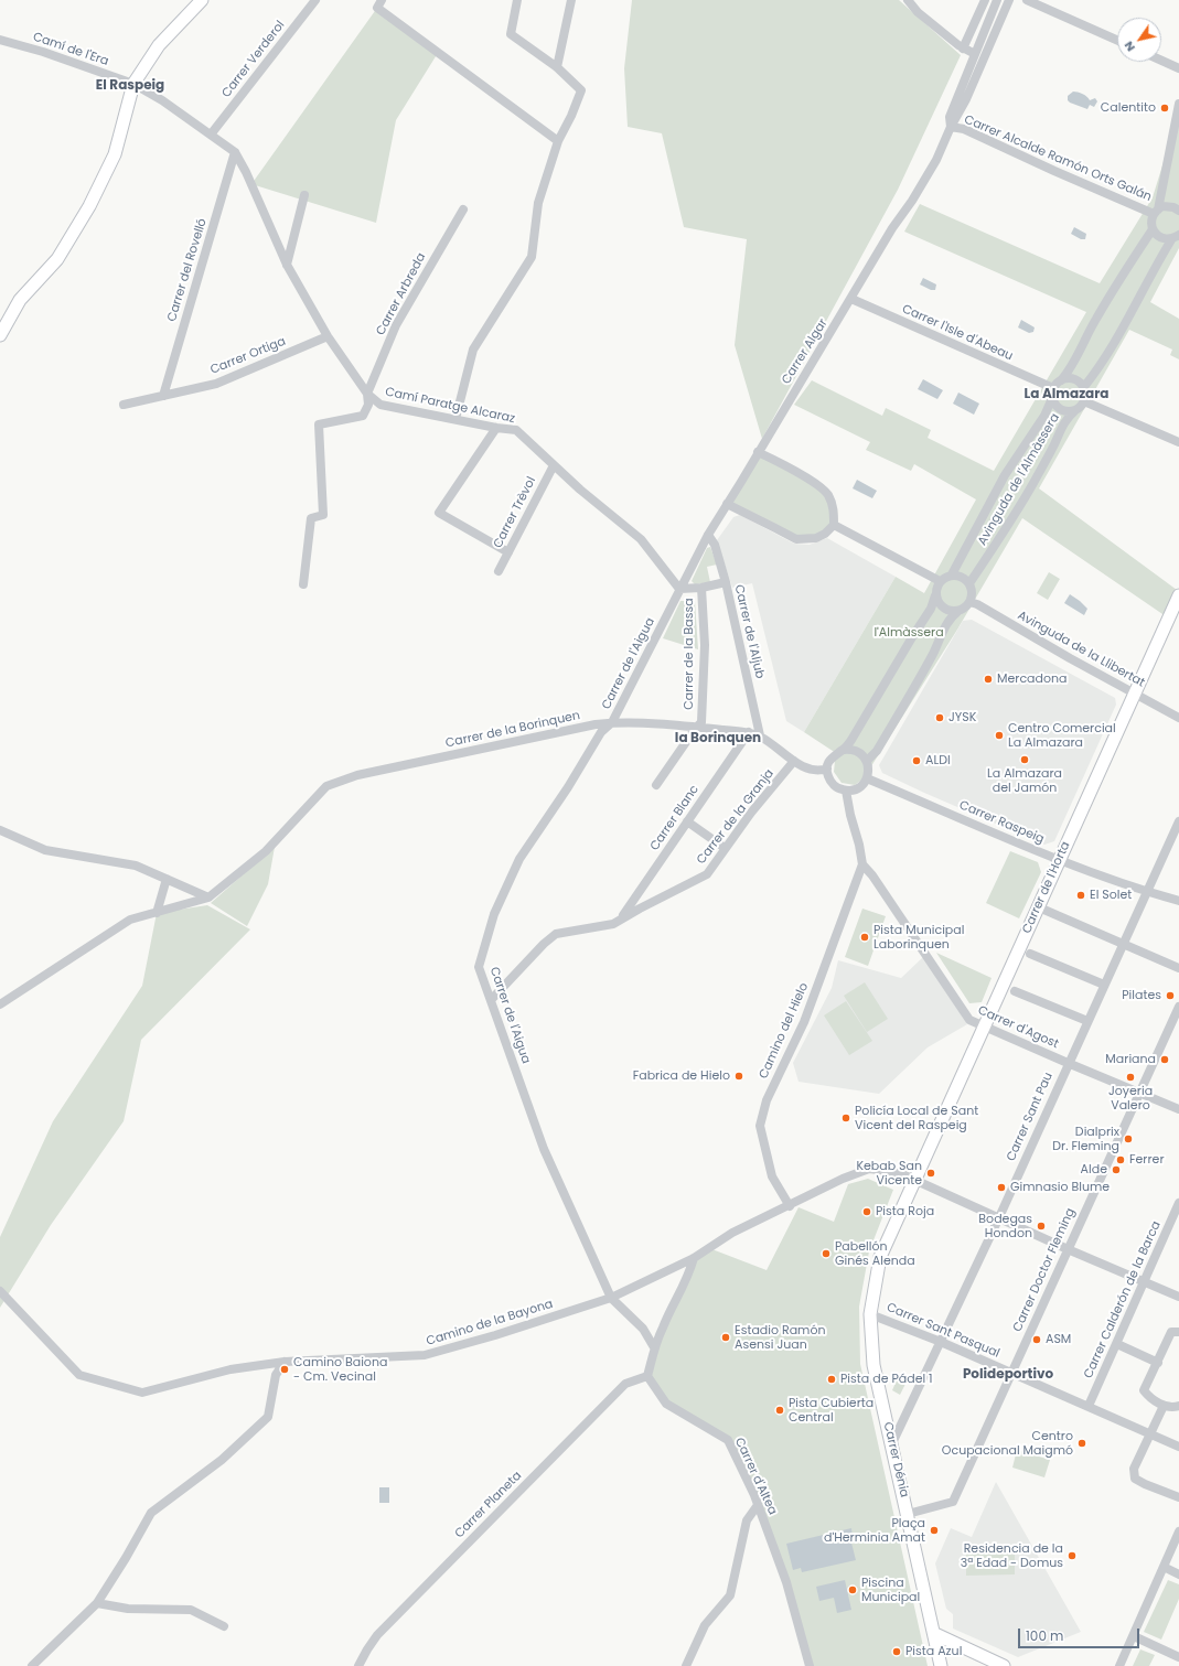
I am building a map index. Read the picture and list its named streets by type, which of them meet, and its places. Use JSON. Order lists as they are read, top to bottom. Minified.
{"streets":{"street":["Camí de l'Era","Carrer Verderol","Carrer Alcalde Ramón Orts Galán","Carrer del Rovelló","Carrer Arbreda","Carrer l'Isle d'Abeau","Carrer Algar","Carrer Ortiga","Camí Paratge Alcaraz","Avinguda de l'Almàssera","Carrer Trèvol","Carrer de l'Aljub","Avinguda de la Llibertat","Carrer de la Bassa","Carrer de l'Aigua","Carrer de la Borinquen","Carrer de la Granja","Carrer Blanc","Carrer Raspeig","Carrer de l'Horta","Carrer d'Agost","Camino del Hielo","Carrer Sant Pau","Carrer Doctor Fleming","Carrer Calderón de la Barca","Camino de la Bayona","Carrer Sant Pasqual","Carrer Dénia","Carrer d'Altea","Carrer Planeta"]},"crossings":[["Camí de l'Era","Camí Paratge Alcaraz"],["Carrer Verderol","Camí Paratge Alcaraz"],["Carrer Alcalde Ramón Orts Galán","Carrer Algar"],["Carrer del Rovelló","Carrer Ortiga"],["Carrer del Rovelló","Camí Paratge Alcaraz"],["Carrer Arbreda","Camí Paratge Alcaraz"],["Carrer l'Isle d'Abeau","Carrer Algar"],["Carrer l'Isle d'Abeau","Avinguda de l'Almàssera"],["Carrer Algar","Camí Paratge Alcaraz"],["Carrer Algar","Carrer de l'Aljub"],["Carrer Algar","Carrer de l'Aigua"],["Carrer Ortiga","Camí Paratge Alcaraz"],["Camí Paratge Alcaraz","Carrer Trèvol"],["Camí Paratge Alcaraz","Carrer de l'Aigua"],["Avinguda de l'Almàssera","Avinguda de la Llibertat"],["Carrer de l'Aljub","Carrer de la Borinquen"],["Avinguda de la Llibertat","Carrer de l'Horta"],["Carrer de la Bassa","Carrer de la Borinquen"],["Carrer de l'Aigua","Carrer de la Borinquen"],["Carrer de l'Aigua","Carrer de la Granja"],["Carrer de l'Aigua","Camino de la Bayona"],["Carrer de la Borinquen","Carrer de la Granja"],["Carrer de la Borinquen","Carrer Blanc"],["Carrer de la Borinquen","Carrer Raspeig"],["Carrer de la Borinquen","Carrer d'Agost"],["Carrer de la Granja","Carrer Blanc"],["Carrer Raspeig","Carrer de l'Horta"],["Carrer Raspeig","Carrer d'Agost"],["Carrer Raspeig","Carrer Sant Pau"],["Carrer de l'Horta","Carrer d'Agost"],["Carrer de l'Horta","Camino de la Bayona"],["Carrer de l'Horta","Carrer Dénia"],["Carrer d'Agost","Camino del Hielo"],["Carrer d'Agost","Carrer Sant Pau"],["Carrer d'Agost","Carrer Doctor Fleming"],["Camino del Hielo","Camino de la Bayona"],["Carrer Sant Pau","Camino de la Bayona"],["Carrer Sant Pau","Carrer Sant Pasqual"],["Carrer Sant Pau","Carrer Dénia"],["Carrer Doctor Fleming","Camino de la Bayona"],["Carrer Doctor Fleming","Carrer Sant Pasqual"],["Carrer Doctor Fleming","Carrer Dénia"],["Carrer Calderón de la Barca","Camino de la Bayona"],["Carrer Calderón de la Barca","Carrer Sant Pasqual"],["Camino de la Bayona","Carrer Dénia"],["Carrer Sant Pasqual","Carrer Dénia"],["Carrer d'Altea","Carrer Planeta"]],"districts":["El Raspeig","La Almazara","la Borinquen","Polideportivo"],"parks":["l'Almàssera"],"places":["Calentito","Mercadona","JYSK","Centro Comercial La Almazara","La Almazara del Jamón","ALDI","El Solet","Pista Municipal Laborinquen","Pilates","Mariana","Fabrica de Hielo","Joyeria Valero","Policía Local de Sant Vicent del Raspeig","Dialprix Dr. Fleming","Ferrer","Alde","Kebab San Vicente","Gimnasio Blume","Pista Roja","Bodegas Hondon","Pabellón Ginés Alenda","Estadio Ramón Asensi Juan","ASM","Camino Baiona - Cm. Vecinal","Pista de Pádel 1","Pista Cubierta Central","Centro Ocupacional Maigmó","Plaça d'Herminia Amat","Residencia de la 3ª Edad - Domus","Piscina Municipal","Pista Azul"],"scale_bar":"100 m","north":"bottom left"}
